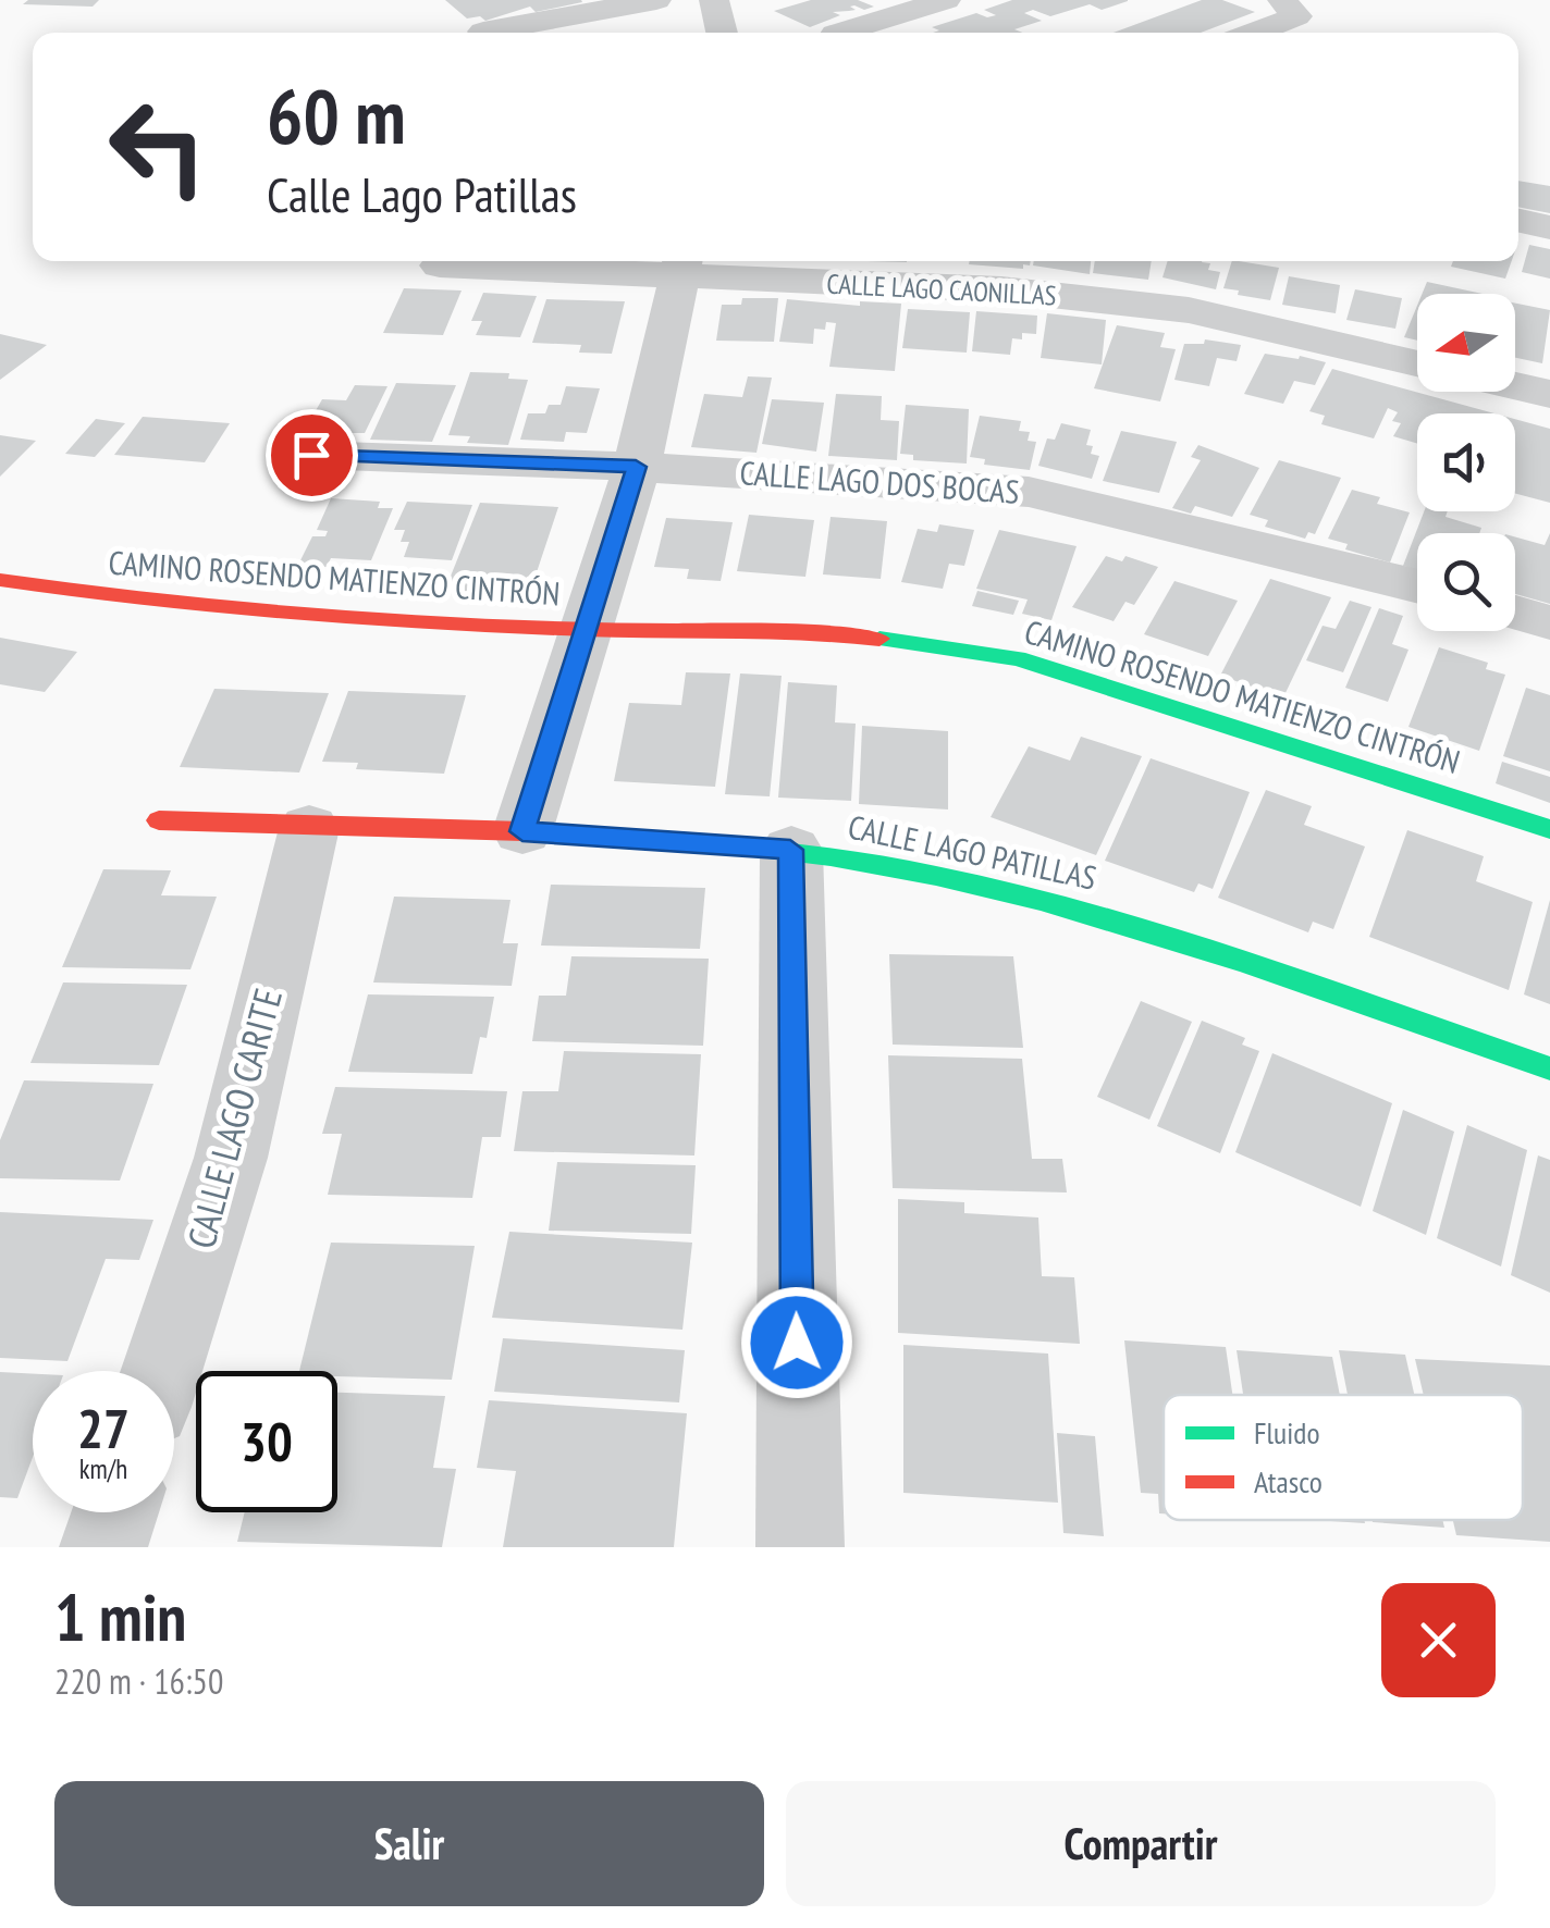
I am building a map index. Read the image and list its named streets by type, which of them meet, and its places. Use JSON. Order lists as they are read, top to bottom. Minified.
{"streets":{"street":["CALLE LAGO CAONILLAS","CALLE LAGO DOS BOCAS","CAMINO ROSENDO MATIENZO CINTRÓN","CALLE LAGO PATILLAS","CALLE LAGO CARITE"]},"crossings":[["CALLE LAGO PATILLAS","CALLE LAGO CARITE"]],"legend":["Fluido","Atasco"],"north":"left","page":{"turn":["60 m","Calle Lago Patillas"],"speed":"27 km/h","limit":"30","heading":["1 min","220 m · 16:50"],"buttons":["Salir","Compartir"]}}
